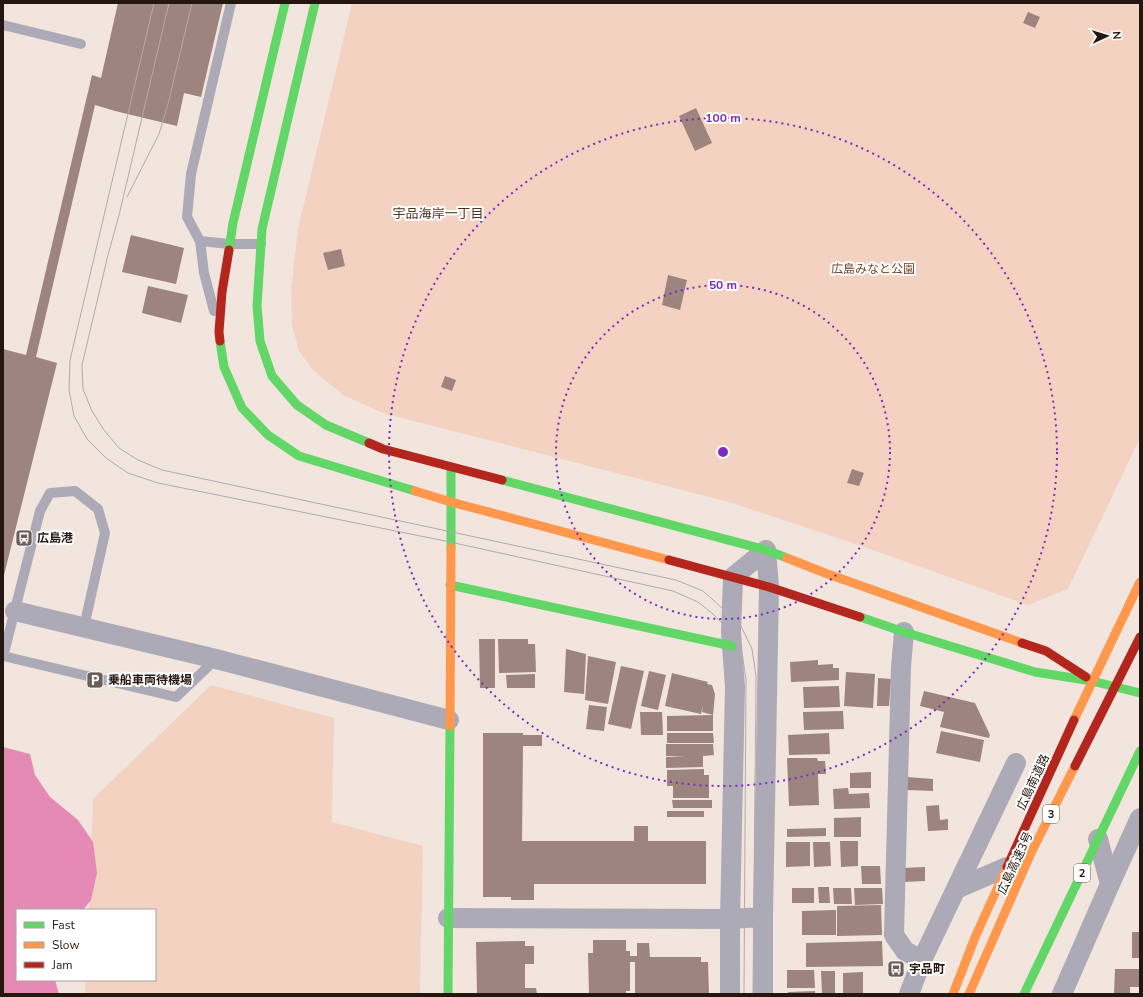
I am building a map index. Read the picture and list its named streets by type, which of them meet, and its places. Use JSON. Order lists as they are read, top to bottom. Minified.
{"streets":{"main road":["広島南道路","3","広島高速3号","2"]},"districts":["宇品海岸一丁目"],"parks":["広島みなと公園"],"places":{"bus stop":["広島港","宇品町"],"parking":["乗船車両待機場"]},"legend":["Fast","Slow","Jam"],"north":"right","rings":["100 m","50 m"]}
